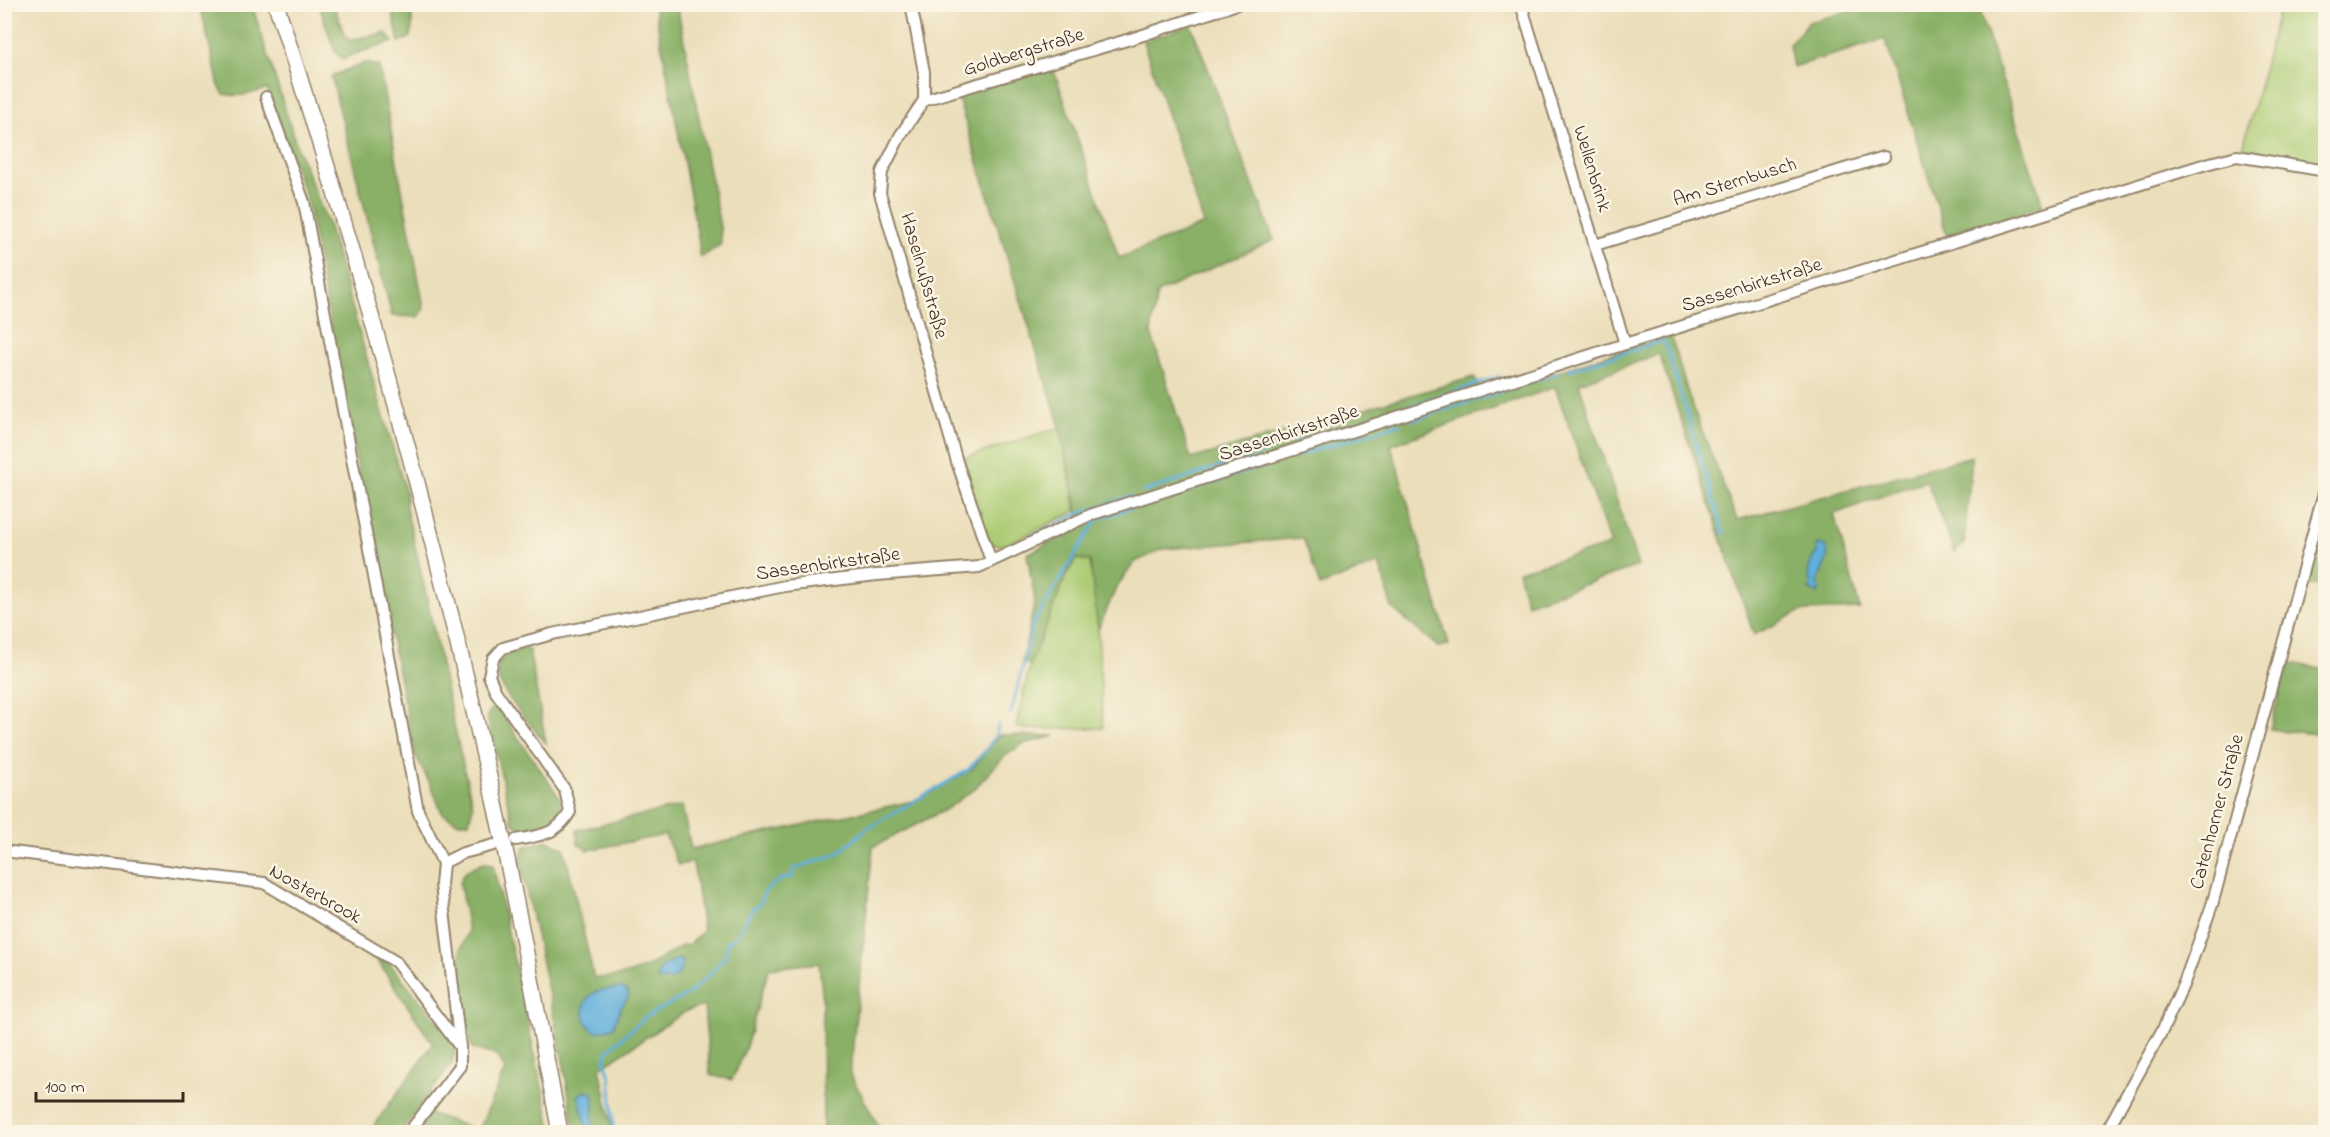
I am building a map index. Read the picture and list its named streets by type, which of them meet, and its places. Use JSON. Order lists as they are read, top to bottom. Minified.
{"streets":{"street":["Goldbergstraße","Wellenbrink","Am Sternbusch","Haselnußstraße","Sassenbirkstraße","Catenhorner Straße","Nosterbrook"]},"crossings":[["Goldbergstraße","Haselnußstraße"],["Wellenbrink","Am Sternbusch"],["Wellenbrink","Sassenbirkstraße"],["Haselnußstraße","Sassenbirkstraße"]],"scale_bar":"100 m"}
